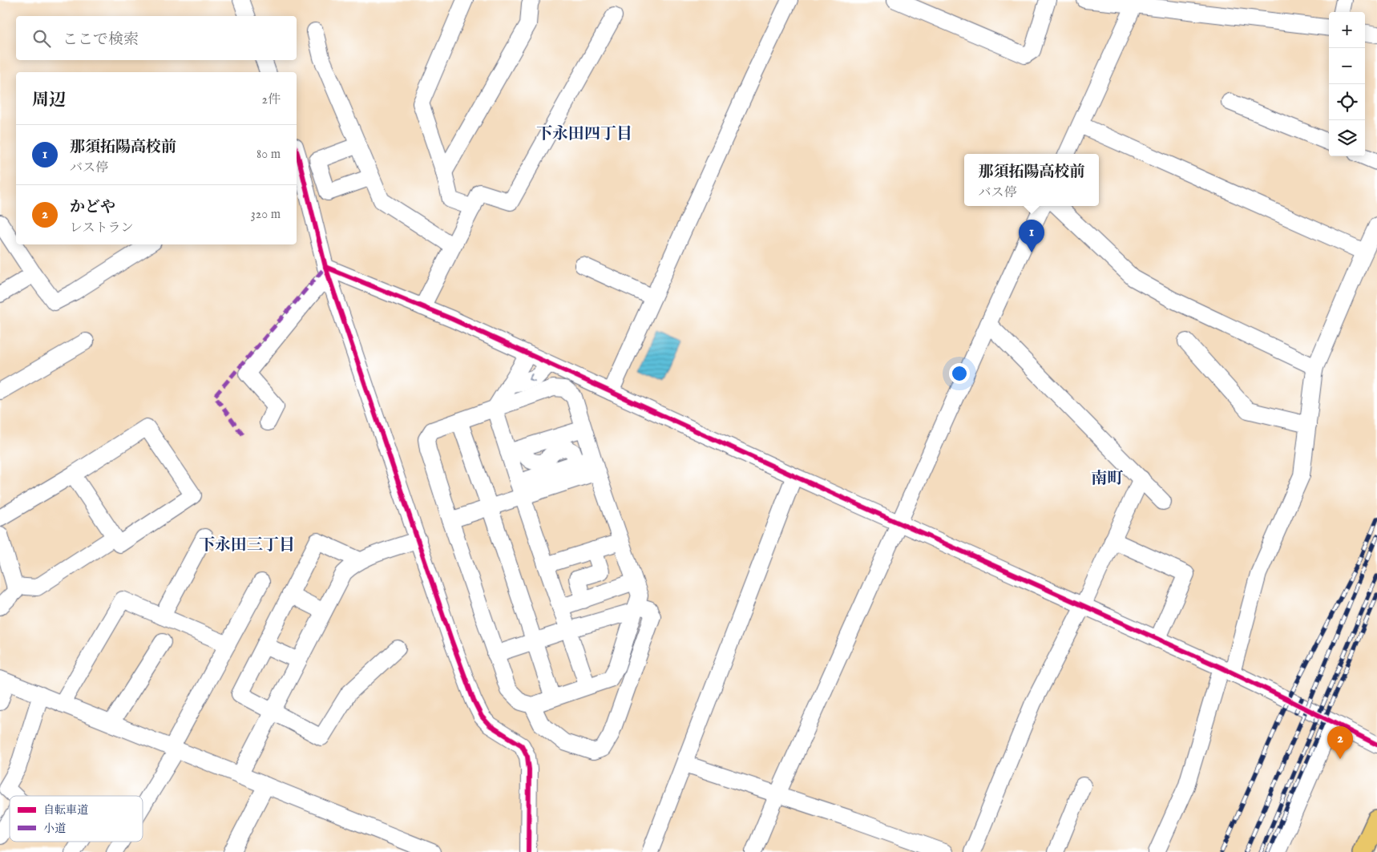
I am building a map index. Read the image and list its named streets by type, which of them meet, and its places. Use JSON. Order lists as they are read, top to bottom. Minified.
{"districts":["下永田四丁目","南町","下永田三丁目"],"legend":["自転車道","小道"],"page":{"map_buttons":["+","−"],"search":"ここで検索","heading":["周辺","2件"],"list":[{"mark":"1","name":"那須拓陽高校前","note":"バス停","value":"80 m"},{"mark":"2","name":"かどや","note":"レストラン","value":"320 m"}],"popup":["那須拓陽高校前","バス停"],"pins":["1","2"]}}
